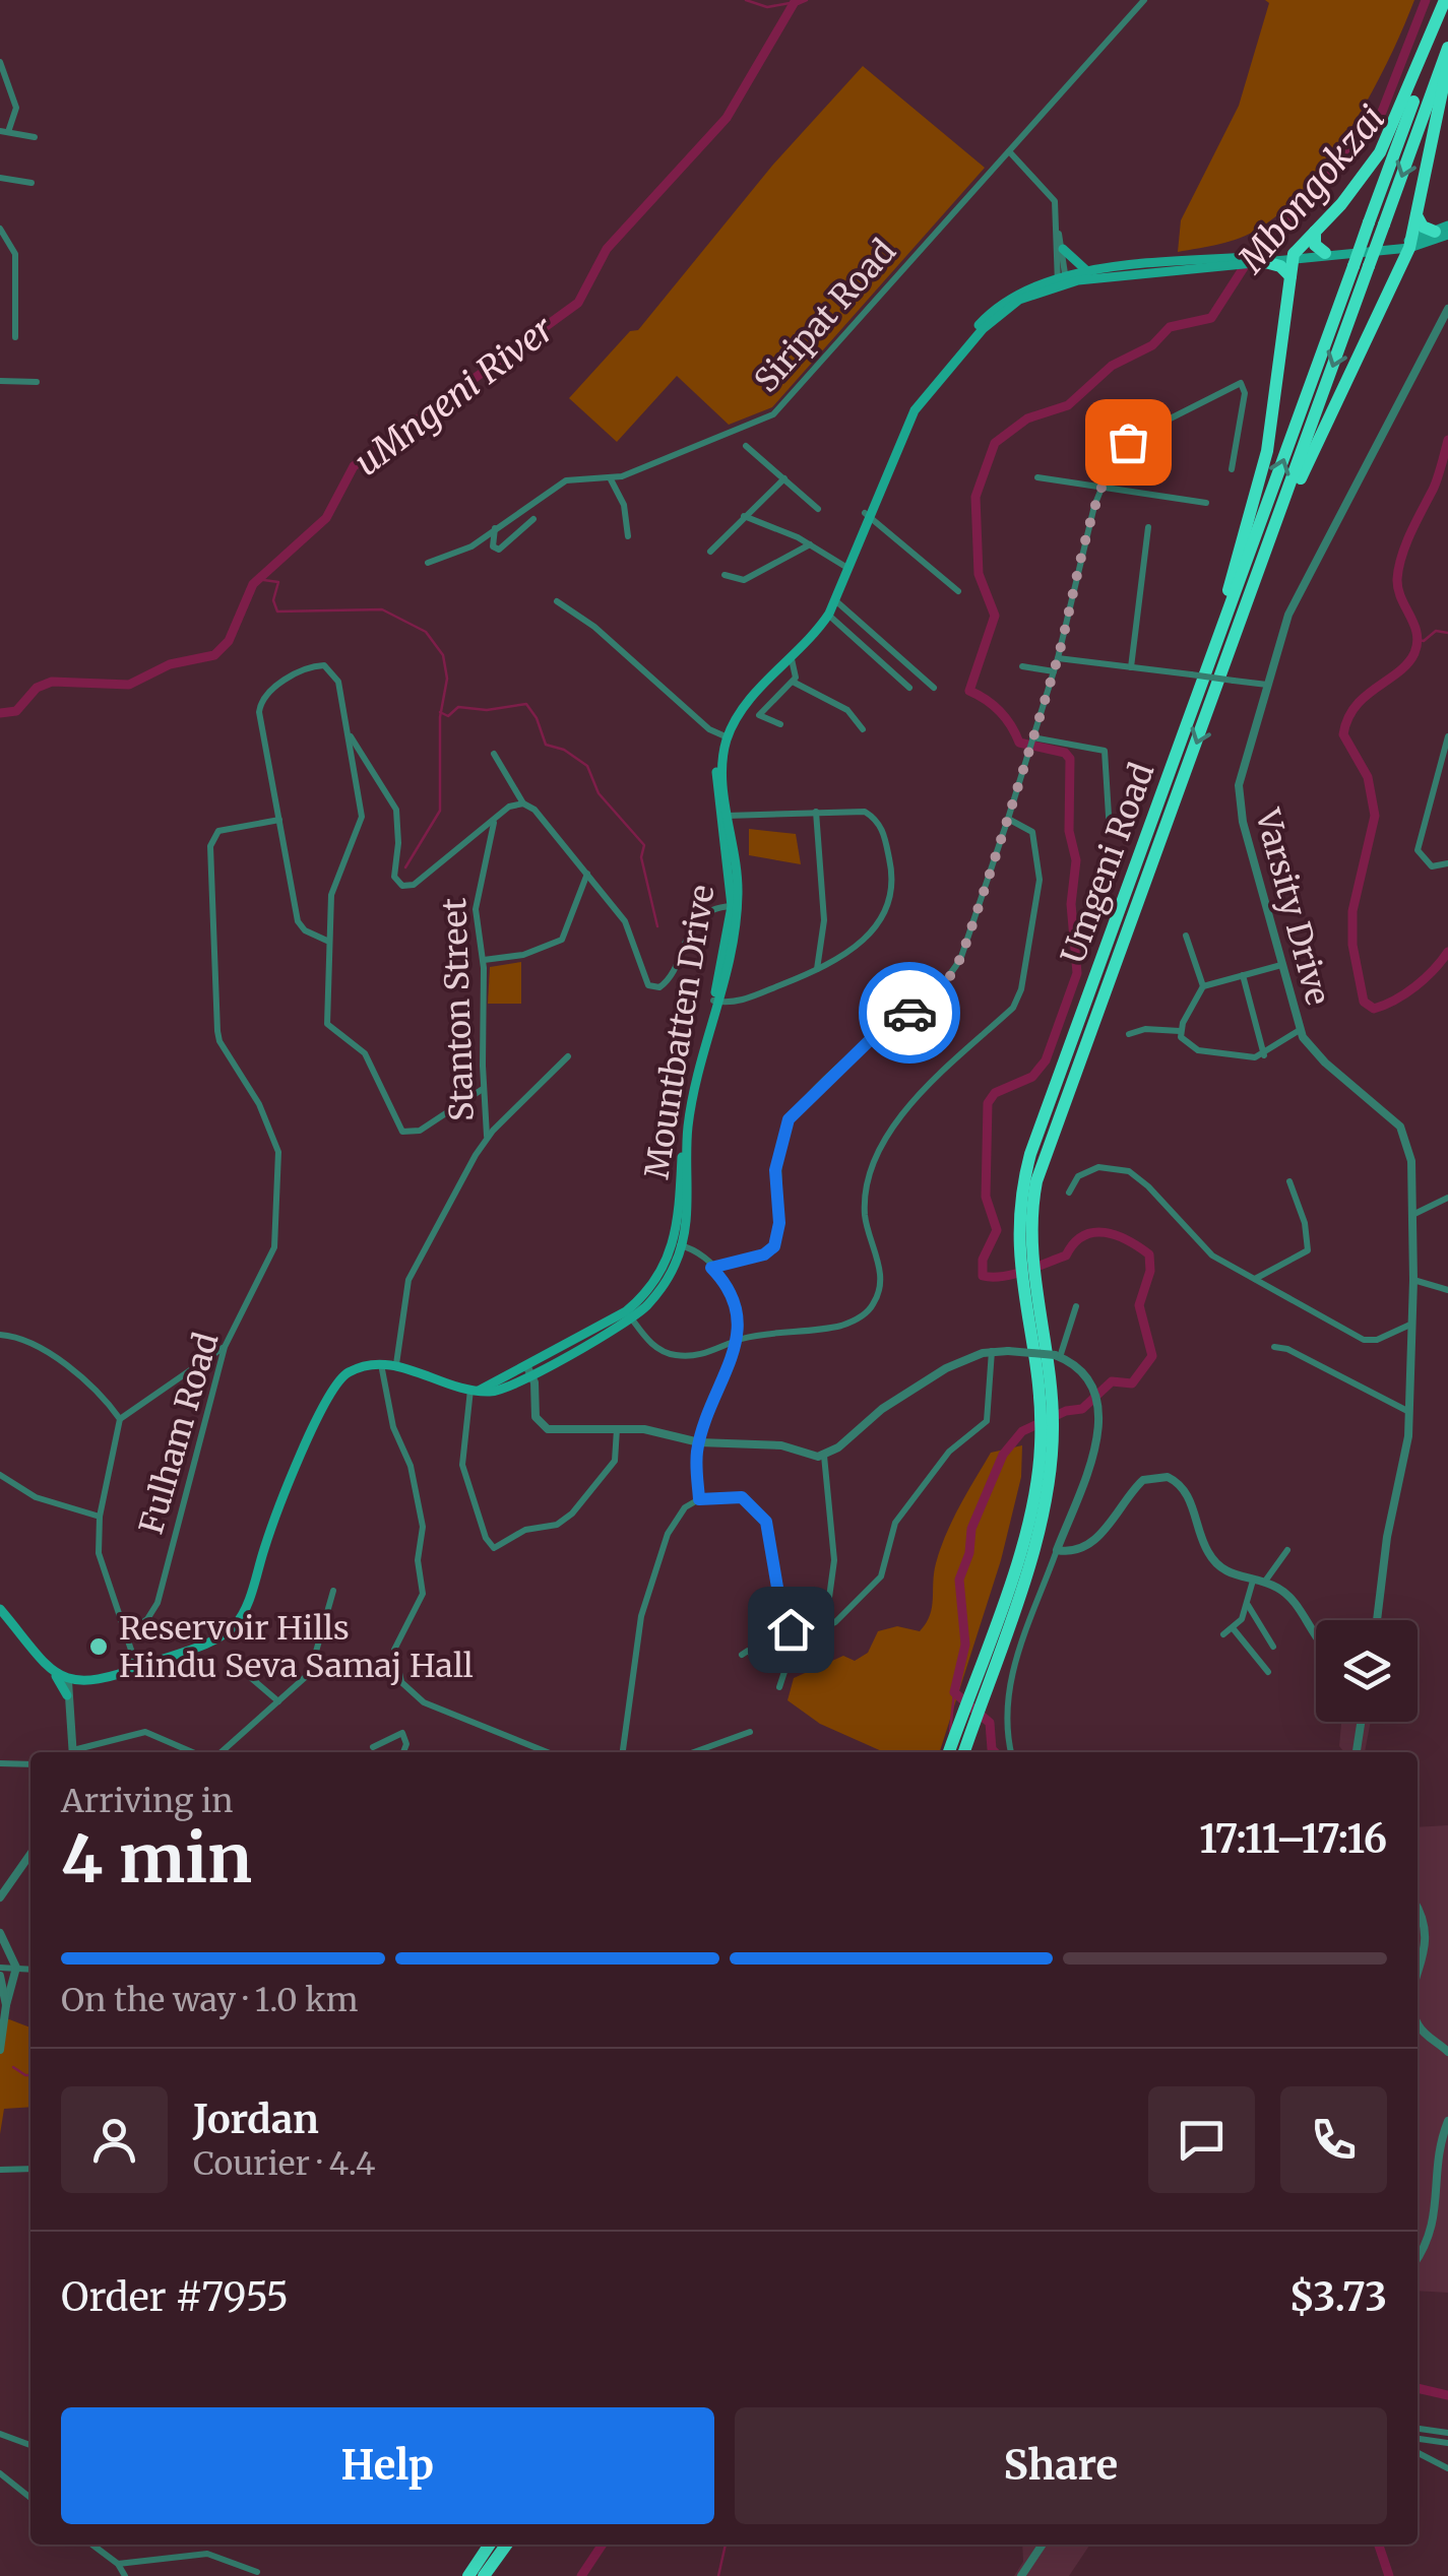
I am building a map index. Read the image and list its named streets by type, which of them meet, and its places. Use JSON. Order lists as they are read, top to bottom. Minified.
{"streets":{"highway":["Umgeni Road"],"main road":["Mountbatten Drive"],"street":["Siripat Road","Varsity Drive","Stanton Street","Fulham Road"]},"water":["Mbongokzai","uMngeni River"],"places":["Reservoir Hills Hindu Seva Samaj Hall"],"page":{"heading":["4 min","Arriving in","17:11–17:16"],"panel":["Jordan","Courier · 4.4","Order #7955","$3.73"],"bar":"On the way · 1.0 km","buttons":["Help","Share"]}}
